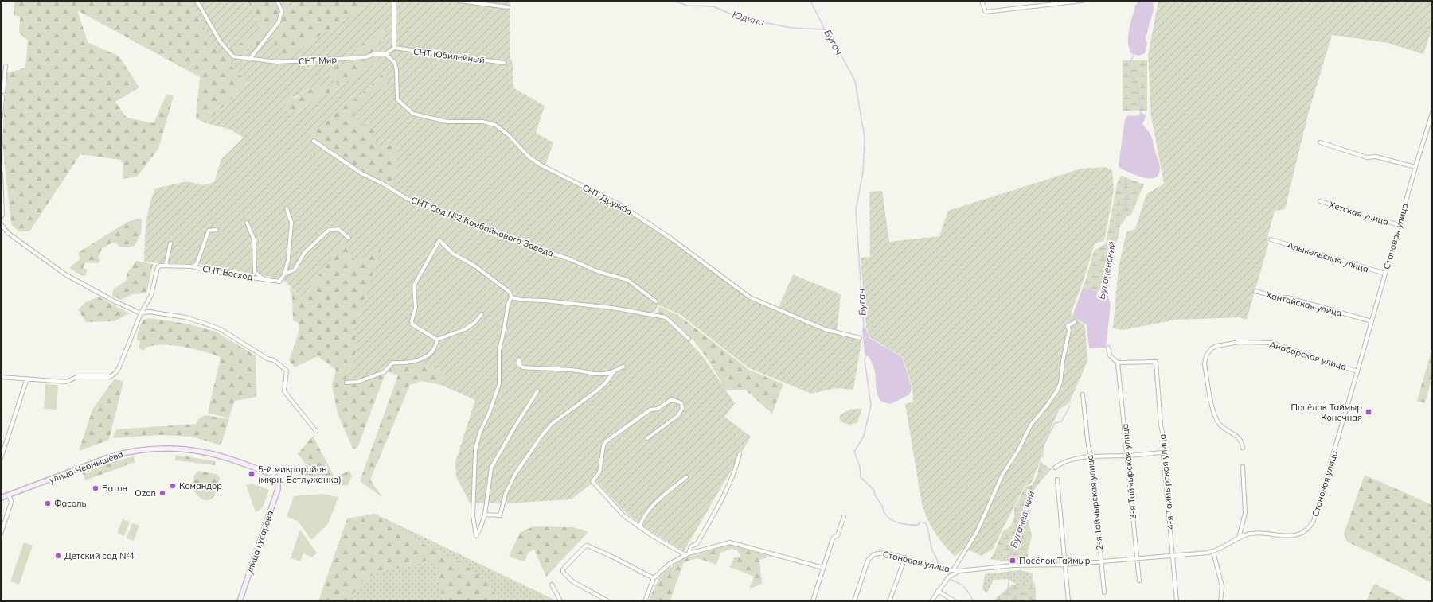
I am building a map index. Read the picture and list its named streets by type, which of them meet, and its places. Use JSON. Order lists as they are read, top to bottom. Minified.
{"streets":{"street":["СНТ Юбилейный","СНТ Мир","СНТ Дружба","Хетская улица","СНТ Сад №2 Комбайнового Завода","Становая улица","Алыкельская улица","СНТ Восход","Хантайская улица","Анабарская улица","улица Чернышёва","3-я Таймырская улица","4-я Таймырская улица","2-я Таймырская улица","улица Гусарова"]},"crossings":[["СНТ Мир","СНТ Дружба"],["Хетская улица","Становая улица"],["Становая улица","Алыкельская улица"],["Становая улица","Хантайская улица"],["Становая улица","Анабарская улица"],["Становая улица","3-я Таймырская улица"],["Становая улица","4-я Таймырская улица"],["Становая улица","2-я Таймырская улица"],["улица Чернышёва","улица Гусарова"],["3-я Таймырская улица","4-я Таймырская улица"]],"water":["Юдина","Бугач","Бугачевский"],"places":{"transit":["Посёлок Таймыр – Конечная","5-й микрорайон (мкрн. Ветлужанка)","Посёлок Таймыр"],"other":["Командор","Батон","Ozon","Фасоль","Детский сад №4"]}}
